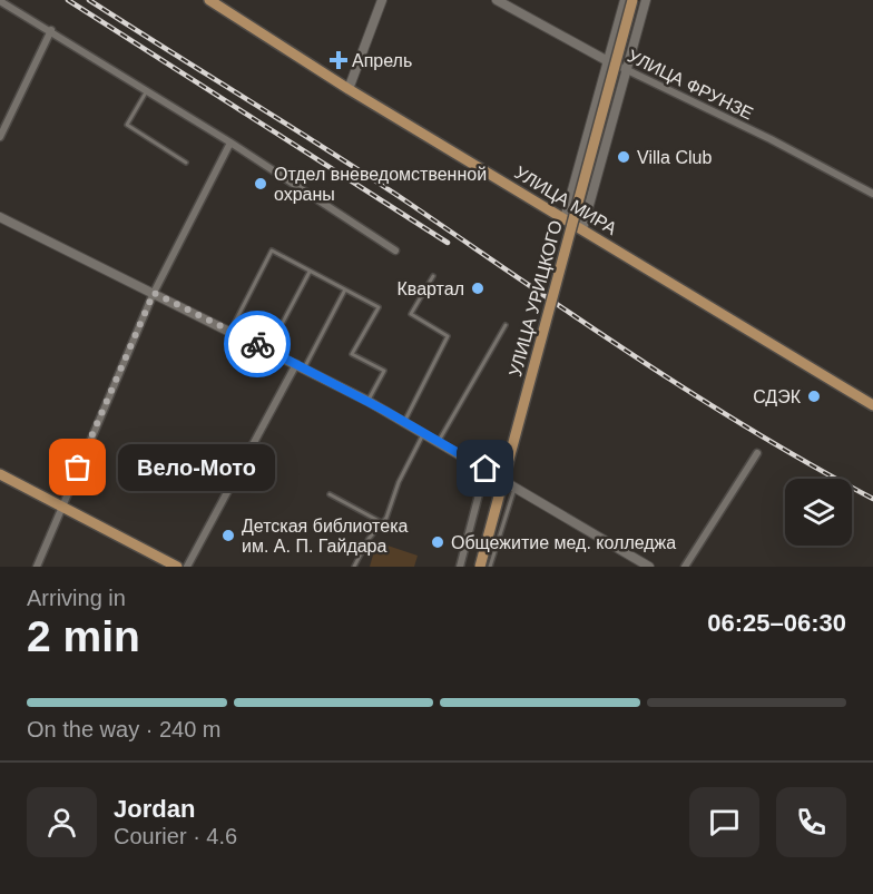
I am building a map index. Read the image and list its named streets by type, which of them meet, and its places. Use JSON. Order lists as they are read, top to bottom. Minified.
{"streets":{"main road":["УЛИЦА МИРА","УЛИЦА УРИЦКОГО"],"street":["УЛИЦА ФРУНЗЕ"]},"crossings":[["УЛИЦА ФРУНЗЕ","УЛИЦА УРИЦКОГО"],["УЛИЦА МИРА","УЛИЦА УРИЦКОГО"]],"places":{"health":["Апрель"],"other":["Villa Club","Отдел вневедомственной охраны","Квартал","СДЭК","Вело-Мото","Детская библиотека им. А. П. Гайдара","Общежитие мед. колледжа"]},"page":{"bubble":"Вело-Мото","heading":["2 min","Arriving in","06:25–06:30"],"panel":["Jordan","Courier · 4.6"],"bar":"On the way · 240 m"}}
